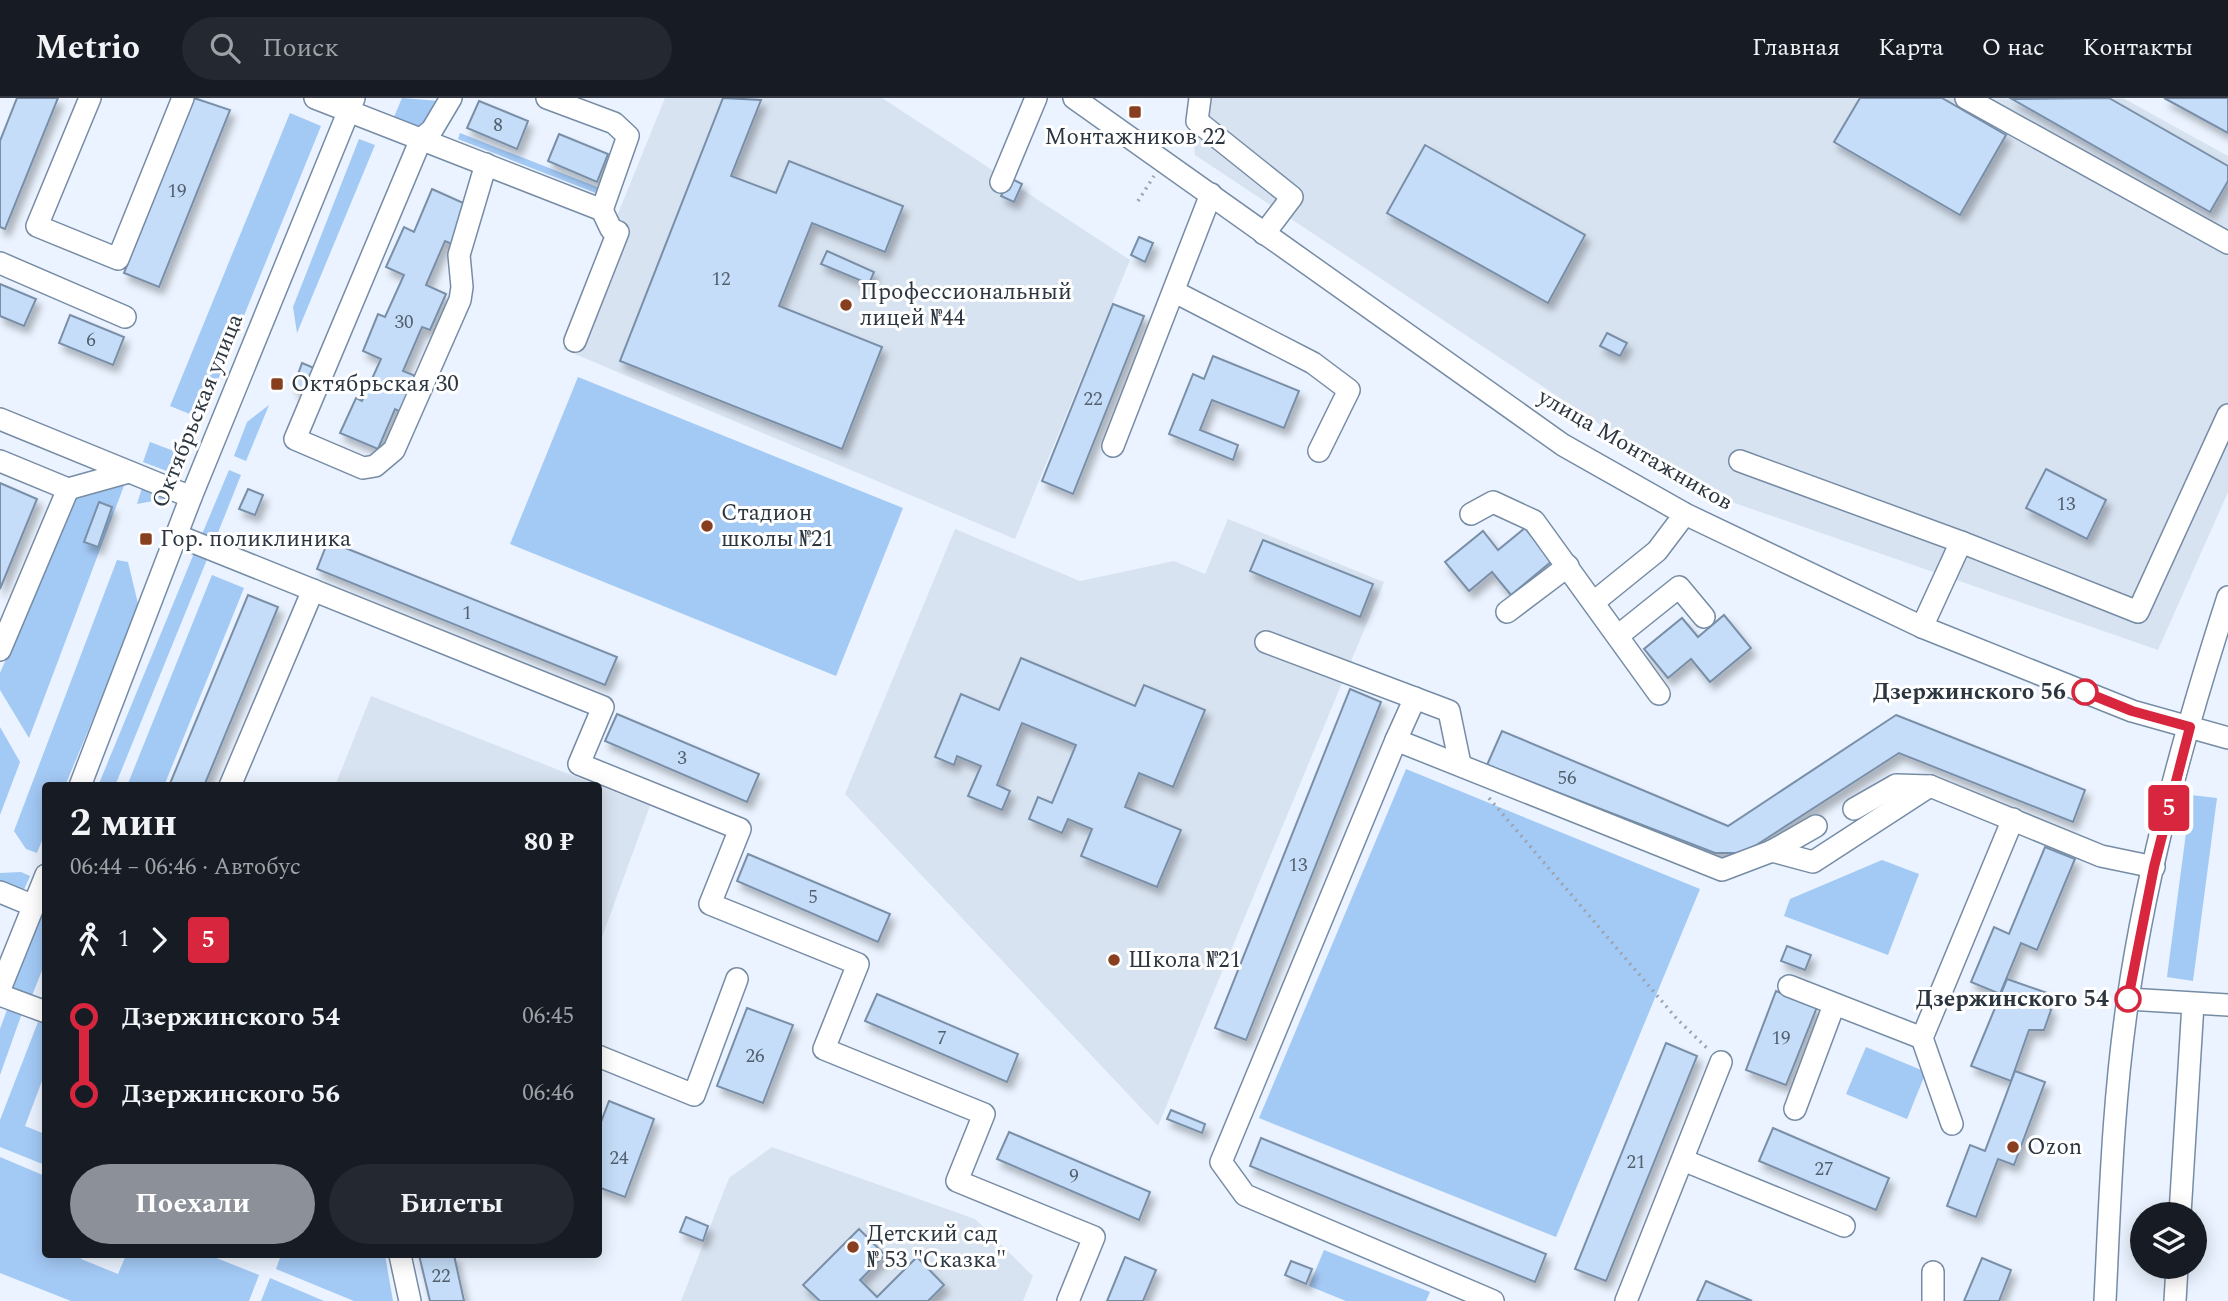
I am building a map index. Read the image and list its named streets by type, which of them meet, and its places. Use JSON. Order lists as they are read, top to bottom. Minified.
{"streets":{"street":["Октябрьская улица","улица Монтажников"]},"places":{"transit":["Монтажников 22","Октябрьская 30","Гор. поликлиника"],"other":["Профессиональный лицей №44","Стадион школы №21","Дзержинского 56","Школа №21","Дзержинского 54","Ozon","Детский сад № 53 \"Сказка\""]},"lines":["bus line 5"],"house_numbers":["8","19","12","30","6","22","13","1","3","56","13","5","7","19","26","24","21","27","9","22"],"page":{"header":"Metrio","search":"Поиск","nav":["Главная","Карта","О нас","Контакты"],"on_map":"5","heading":["2 мин","06:44 – 06:46 · Автобус","80 ₽"],"legs":["1","5"],"list":[{"name":"Дзержинского 54","value":"06:45"},{"name":"Дзержинского 56","value":"06:46"}],"buttons":["Поехали","Билеты"]}}
